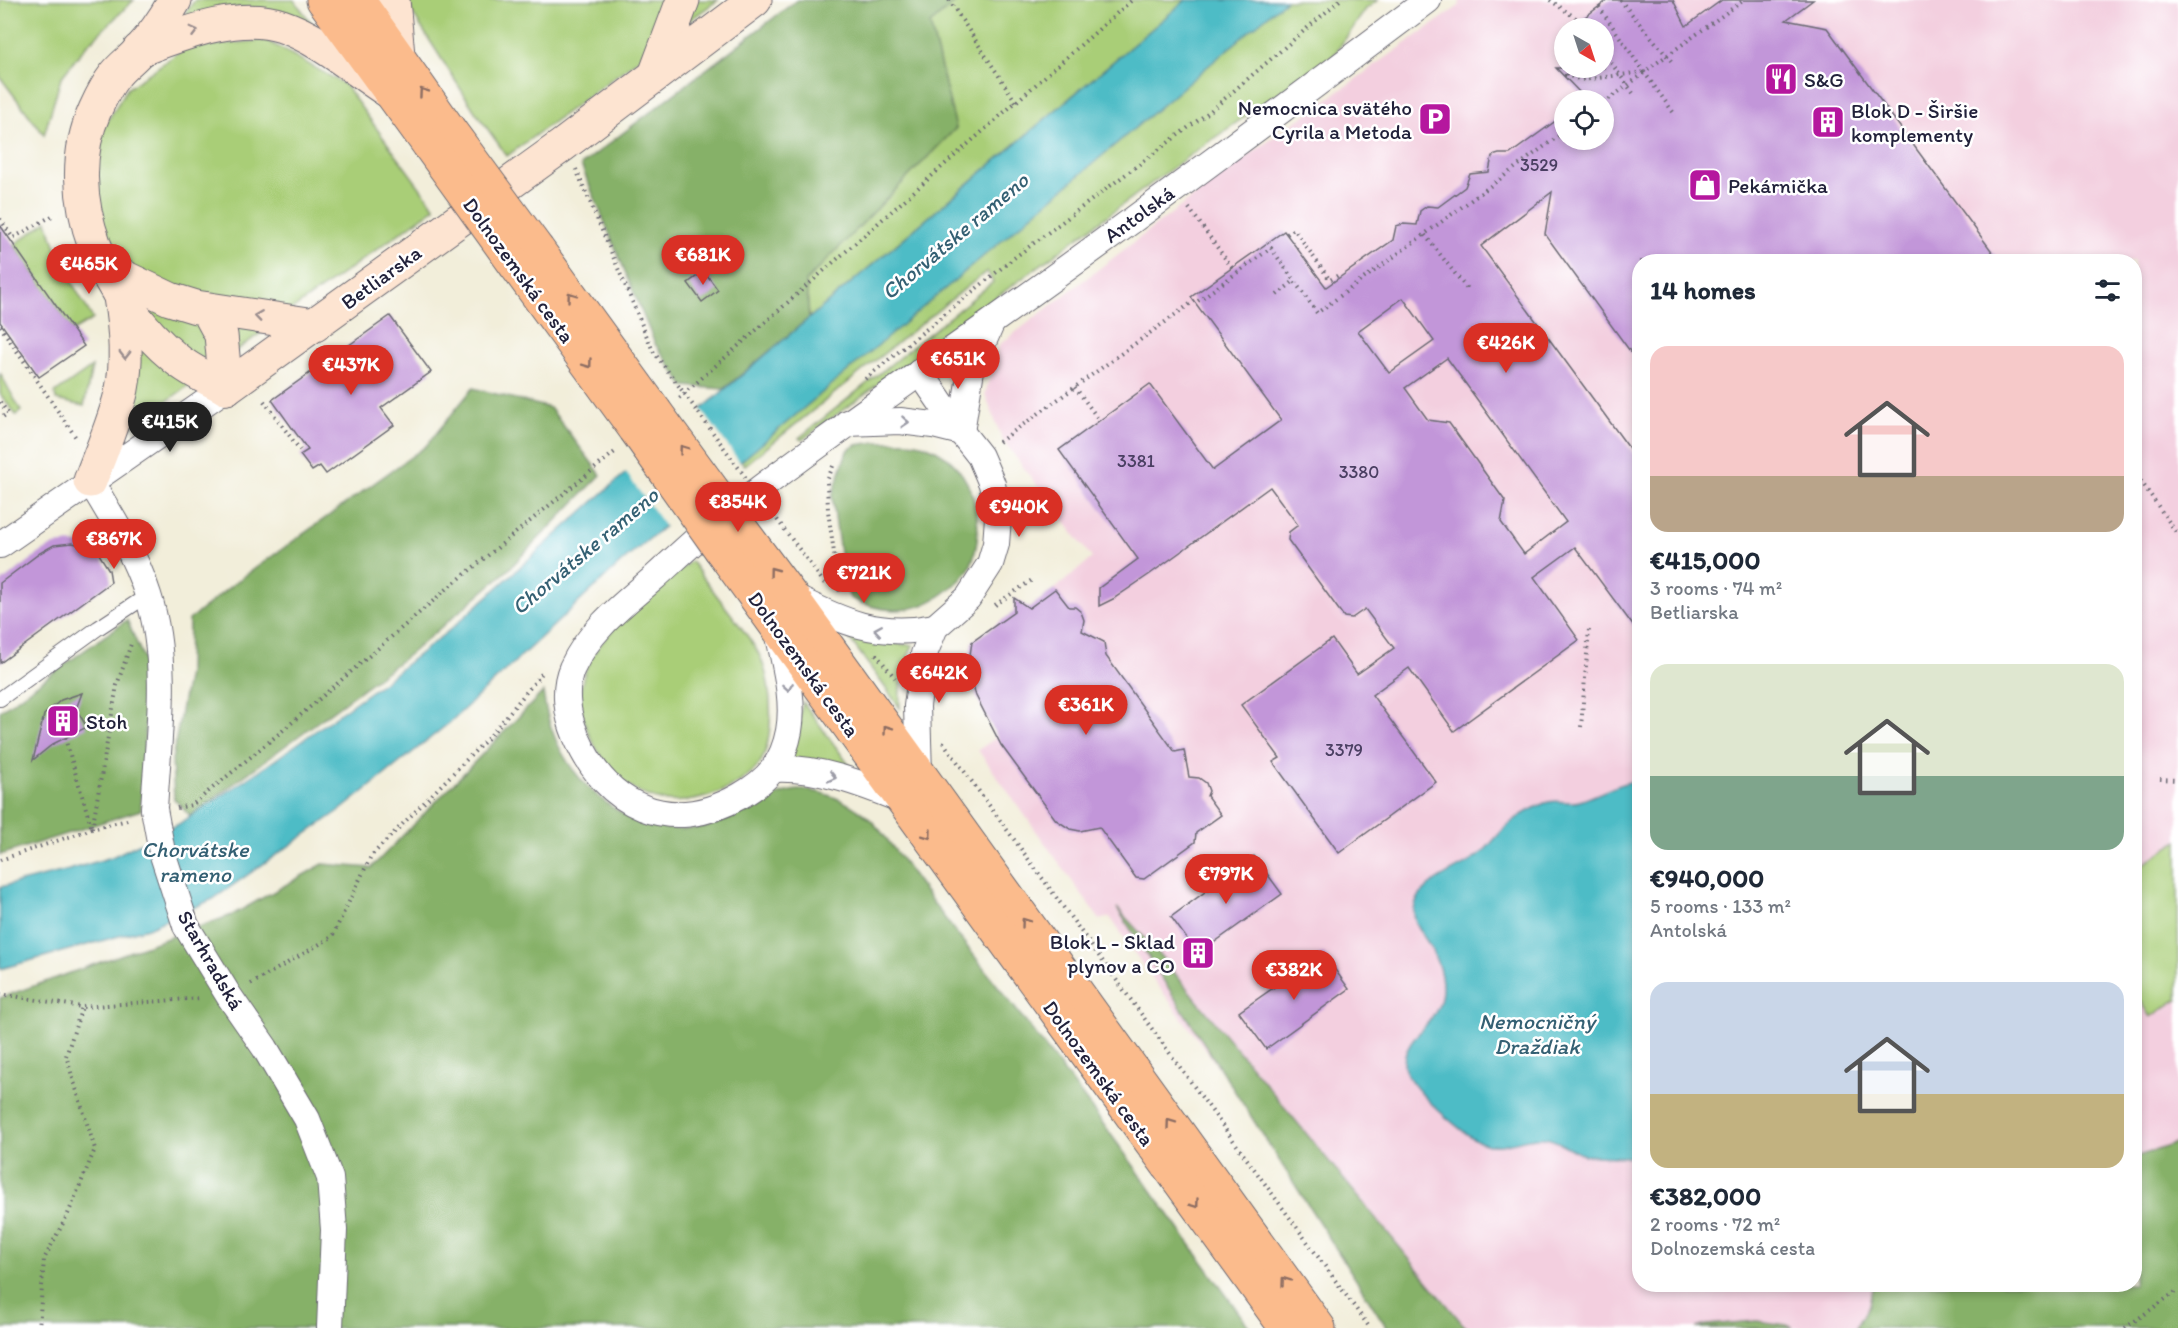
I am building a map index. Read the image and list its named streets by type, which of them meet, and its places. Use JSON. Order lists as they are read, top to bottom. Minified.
{"streets":{"main road":["Dolnozemská cesta"],"street":["Antolská","Betliarska","Starhradská"]},"crossings":[["Betliarska","Starhradská"]],"water":["Chorvátske rameno","Nemocničný Draždiak"],"places":{"restaurant":["S&G"],"parking":["Nemocnica svätého Cyrila a Metoda"],"building":["Blok D - Širšie komplementy","Stoh","Blok L - Sklad plynov a CO"],"shop":["Pekárnička"]},"house_numbers":["3529","3381","3380","3379"],"north":"bottom right","page":{"price":["€681K","€465K","€426K","€651K","€437K","€415K","€854K","€940K","€867K","€721K","€642K","€361K","€797K","€382K"],"heading":"14 homes","list":[{"name":"€415,000","note":"3 rooms · 74 m² · Betliarska"},{"name":"€940,000","note":"5 rooms · 133 m² · Antolská"},{"name":"€382,000","note":"2 rooms · 72 m² · Dolnozemská cesta"}]}}
